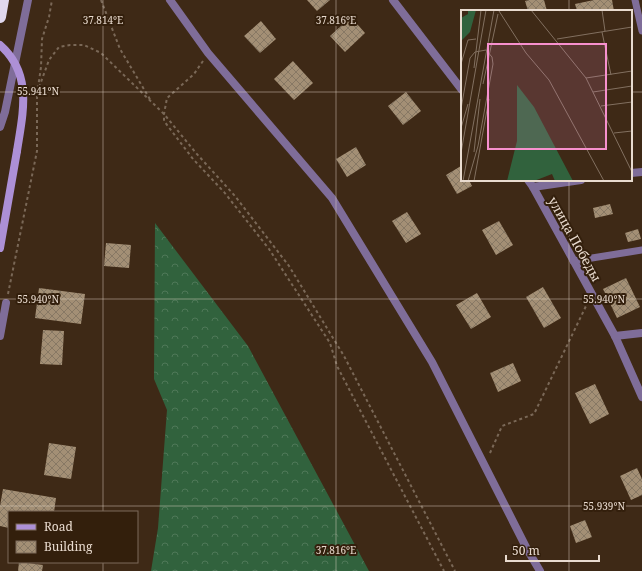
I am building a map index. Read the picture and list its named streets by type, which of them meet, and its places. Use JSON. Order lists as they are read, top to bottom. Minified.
{"streets":{"street":["улица Победы"]},"legend":["Road","Building"],"scale_bar":"50 m","coordinates":["37.814°E","37.816°E","55.941°N","55.940°N","55.939°N"]}
